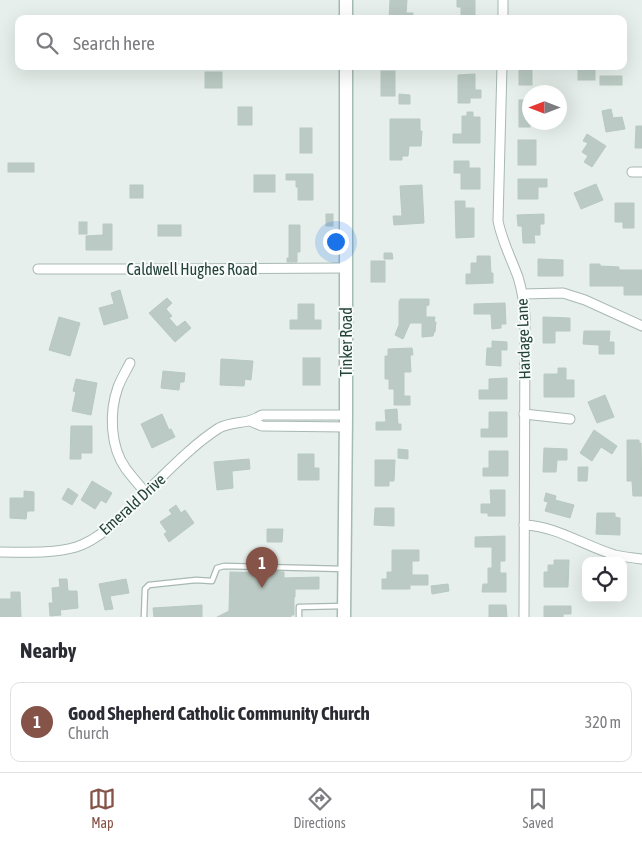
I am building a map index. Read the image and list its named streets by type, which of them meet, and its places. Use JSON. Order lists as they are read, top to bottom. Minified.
{"streets":{"main road":["Tinker Road"],"street":["Caldwell Hughes Road","Hardage Lane","Emerald Drive"]},"crossings":[["Caldwell Hughes Road","Tinker Road"],["Tinker Road","Emerald Drive"]],"north":"left","page":{"search":"Search here","pins":"1","heading":"Nearby","list":[{"mark":"1","name":"Good Shepherd Catholic Community Church","note":"Church","value":"320 m"}],"nav":["Map","Directions","Saved"]}}
